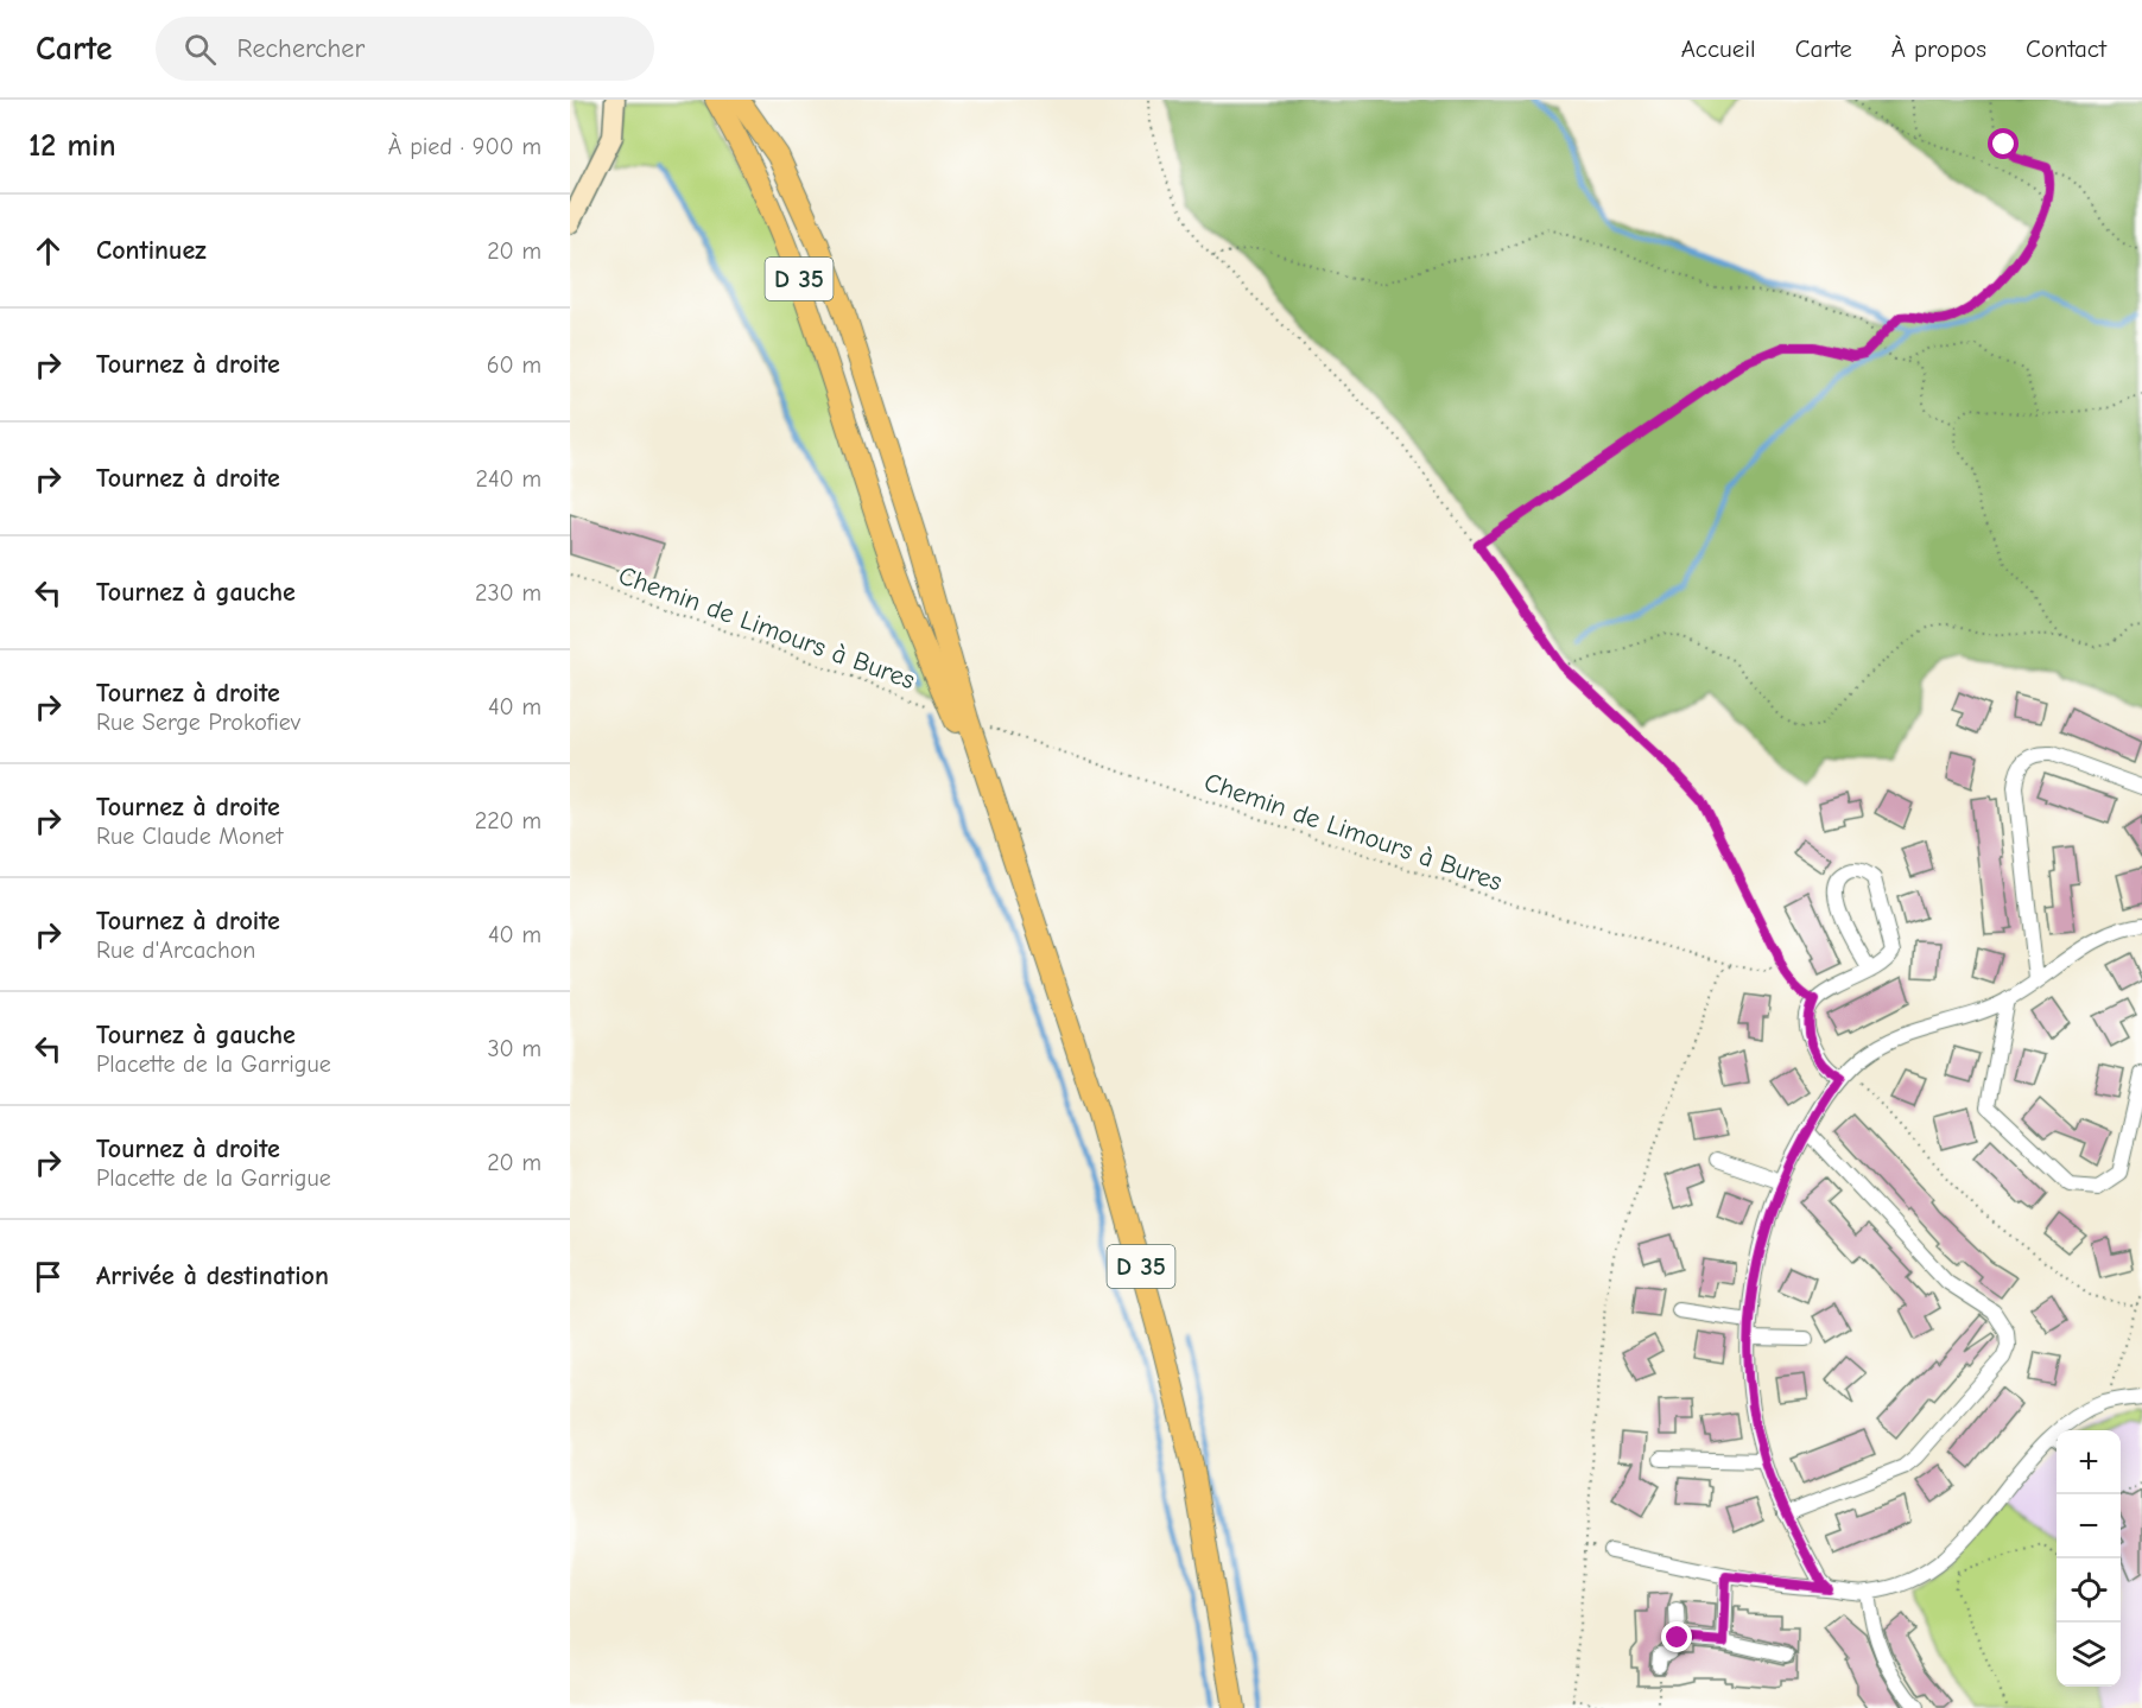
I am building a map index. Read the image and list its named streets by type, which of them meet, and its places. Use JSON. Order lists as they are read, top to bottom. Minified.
{"streets":{"main road":["D 35"],"path":["Chemin de Limours à Bures"]},"crossings":[["D 35","Chemin de Limours à Bures"]],"page":{"header":"Carte","search":"Rechercher","nav":["Accueil","Carte","À propos","Contact"],"heading":["12 min","À pied · 900 m"],"list":[["Continuez","20 m"],["Tournez à droite","60 m"],["Tournez à droite","240 m"],["Tournez à gauche","230 m"],["Tournez à droite","Rue Serge Prokofiev","40 m"],["Tournez à droite","Rue Claude Monet","220 m"],["Tournez à droite","Rue d'Arcachon","40 m"],["Tournez à gauche","Placette de la Garrigue","30 m"],["Tournez à droite","Placette de la Garrigue","20 m"],"Arrivée à destination"],"map_buttons":["+","−"]}}
